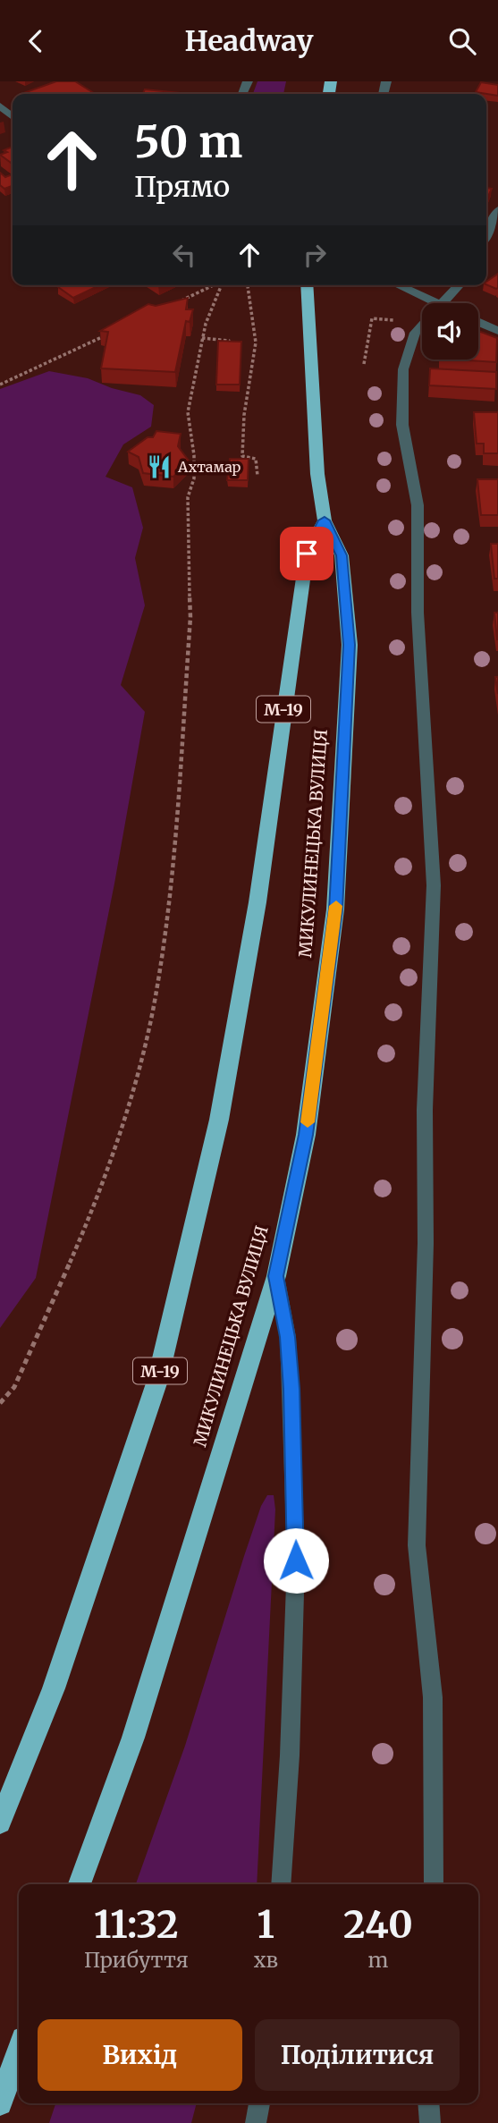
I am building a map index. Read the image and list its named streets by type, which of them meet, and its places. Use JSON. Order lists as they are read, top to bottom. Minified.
{"streets":{"highway":["М-19","МИКУЛИНЕЦЬКА ВУЛИЦЯ"]},"crossings":[["М-19","МИКУЛИНЕЦЬКА ВУЛИЦЯ"]],"places":{"restaurant":["Ахтамар"]},"page":{"header":"Headway","turn":["50 m","Прямо"],"eta":["11:32","Прибуття","1","хв","240","m"],"buttons":["Вихід","Поділитися"]}}
